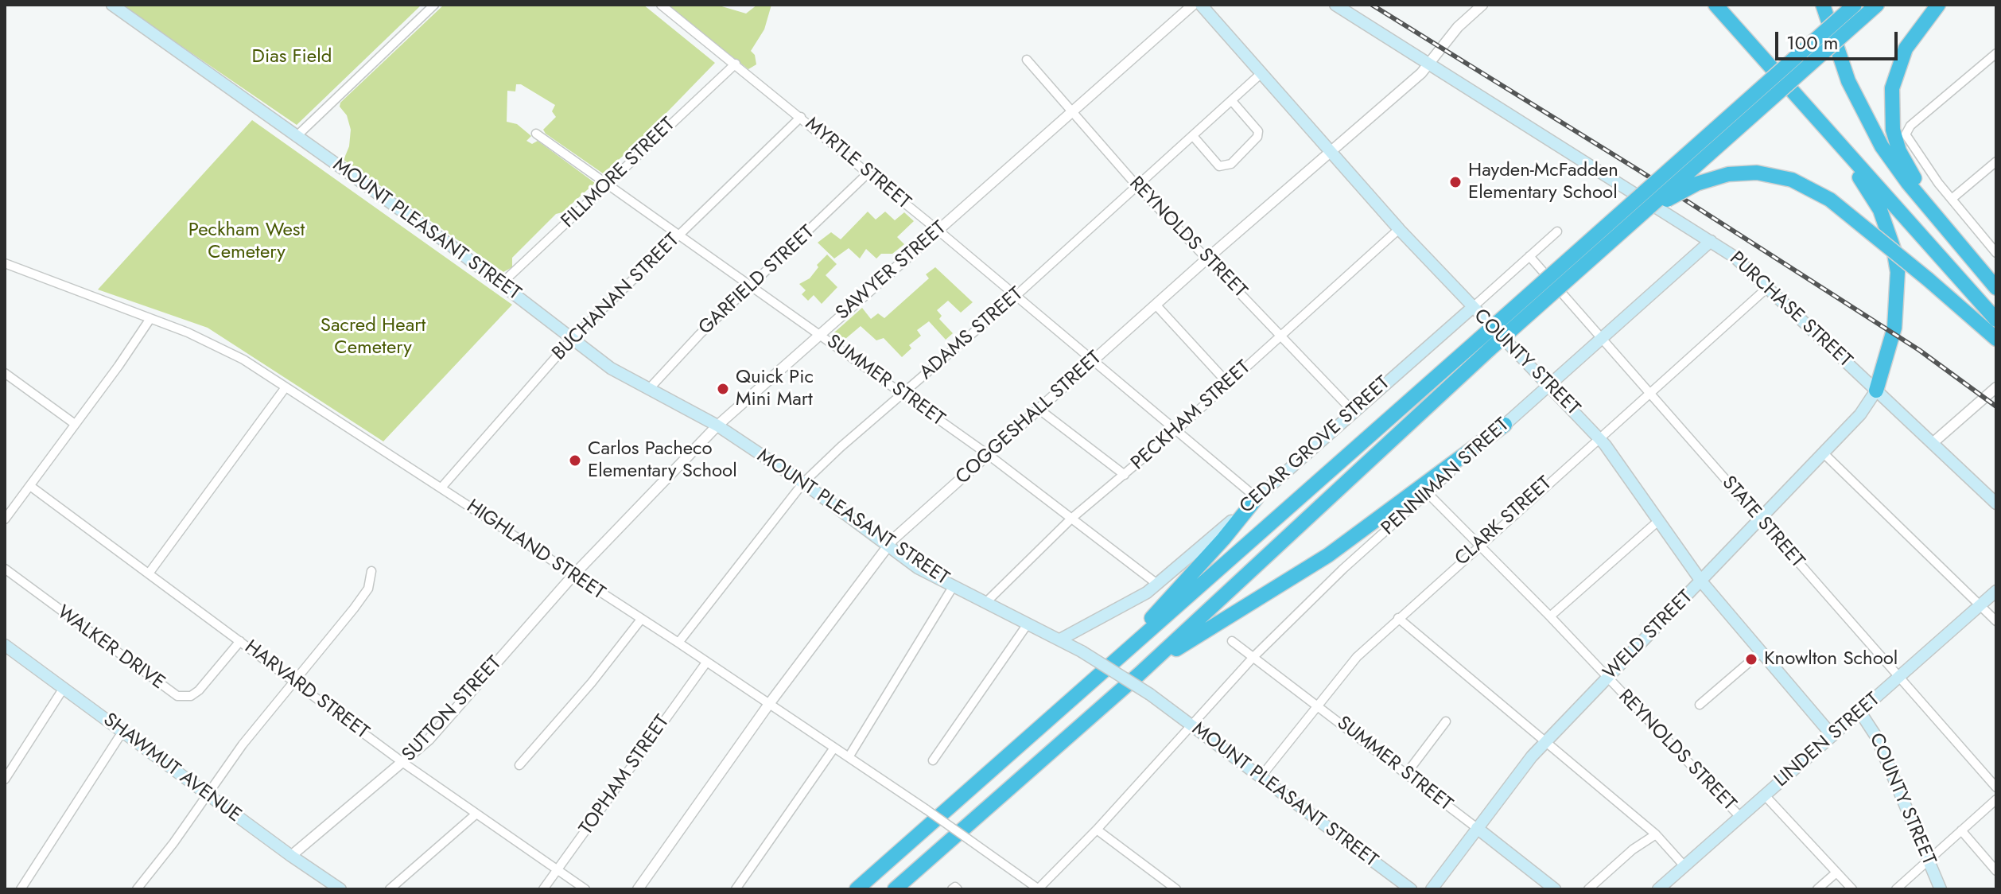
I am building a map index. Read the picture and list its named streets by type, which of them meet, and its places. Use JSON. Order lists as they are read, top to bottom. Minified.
{"streets":{"main road":["MOUNT PLEASANT STREET","PURCHASE STREET","COUNTY STREET","SUMMER STREET","CEDAR GROVE STREET","PENNIMAN STREET","WELD STREET","LINDEN STREET","SHAWMUT AVENUE"],"street":["MYRTLE STREET","FILLMORE STREET","REYNOLDS STREET","SAWYER STREET","GARFIELD STREET","BUCHANAN STREET","ADAMS STREET","PECKHAM STREET","COGGESHALL STREET","CLARK STREET","STATE STREET","HIGHLAND STREET","WALKER DRIVE","HARVARD STREET","SUTTON STREET","TOPHAM STREET"]},"crossings":[["MYRTLE STREET","FILLMORE STREET"],["MYRTLE STREET","SAWYER STREET"],["MYRTLE STREET","GARFIELD STREET"],["MYRTLE STREET","BUCHANAN STREET"],["MYRTLE STREET","ADAMS STREET"],["MYRTLE STREET","PECKHAM STREET"],["MYRTLE STREET","COGGESHALL STREET"],["MYRTLE STREET","CEDAR GROVE STREET"],["FILLMORE STREET","MOUNT PLEASANT STREET"],["FILLMORE STREET","SUMMER STREET"],["MOUNT PLEASANT STREET","SAWYER STREET"],["MOUNT PLEASANT STREET","GARFIELD STREET"],["MOUNT PLEASANT STREET","BUCHANAN STREET"],["MOUNT PLEASANT STREET","ADAMS STREET"],["MOUNT PLEASANT STREET","PECKHAM STREET"],["MOUNT PLEASANT STREET","COGGESHALL STREET"],["MOUNT PLEASANT STREET","CEDAR GROVE STREET"],["MOUNT PLEASANT STREET","PENNIMAN STREET"],["MOUNT PLEASANT STREET","CLARK STREET"],["REYNOLDS STREET","SAWYER STREET"],["REYNOLDS STREET","ADAMS STREET"],["REYNOLDS STREET","PECKHAM STREET"],["REYNOLDS STREET","COGGESHALL STREET"],["REYNOLDS STREET","CEDAR GROVE STREET"],["REYNOLDS STREET","PENNIMAN STREET"],["REYNOLDS STREET","CLARK STREET"],["REYNOLDS STREET","WELD STREET"],["REYNOLDS STREET","LINDEN STREET"],["SAWYER STREET","SUMMER STREET"],["SAWYER STREET","HIGHLAND STREET"],["SAWYER STREET","SUTTON STREET"],["GARFIELD STREET","SUMMER STREET"],["BUCHANAN STREET","SUMMER STREET"],["BUCHANAN STREET","HIGHLAND STREET"],["PURCHASE STREET","COGGESHALL STREET"],["PURCHASE STREET","PENNIMAN STREET"],["PURCHASE STREET","CLARK STREET"],["PURCHASE STREET","WELD STREET"],["ADAMS STREET","COUNTY STREET"],["ADAMS STREET","SUMMER STREET"],["ADAMS STREET","HIGHLAND STREET"],["COUNTY STREET","PECKHAM STREET"],["COUNTY STREET","COGGESHALL STREET"],["COUNTY STREET","CEDAR GROVE STREET"],["COUNTY STREET","PENNIMAN STREET"],["COUNTY STREET","CLARK STREET"],["COUNTY STREET","WELD STREET"],["COUNTY STREET","LINDEN STREET"],["SUMMER STREET","PECKHAM STREET"],["SUMMER STREET","COGGESHALL STREET"],["SUMMER STREET","CEDAR GROVE STREET"],["SUMMER STREET","PENNIMAN STREET"],["SUMMER STREET","CLARK STREET"],["SUMMER STREET","WELD STREET"],["COGGESHALL STREET","HIGHLAND STREET"],["CEDAR GROVE STREET","STATE STREET"],["PENNIMAN STREET","STATE STREET"],["PENNIMAN STREET","HIGHLAND STREET"],["CLARK STREET","STATE STREET"],["STATE STREET","WELD STREET"],["STATE STREET","LINDEN STREET"],["HIGHLAND STREET","SUTTON STREET"],["HIGHLAND STREET","TOPHAM STREET"],["WALKER DRIVE","HARVARD STREET"],["HARVARD STREET","SUTTON STREET"],["HARVARD STREET","TOPHAM STREET"],["SUTTON STREET","SHAWMUT AVENUE"]],"parks":["Dias Field","Peckham West Cemetery","Sacred Heart Cemetery"],"places":["Hayden-McFadden Elementary School","Quick Pic Mini Mart","Carlos Pacheco Elementary School","Knowlton School"],"scale_bar":"100 m"}
